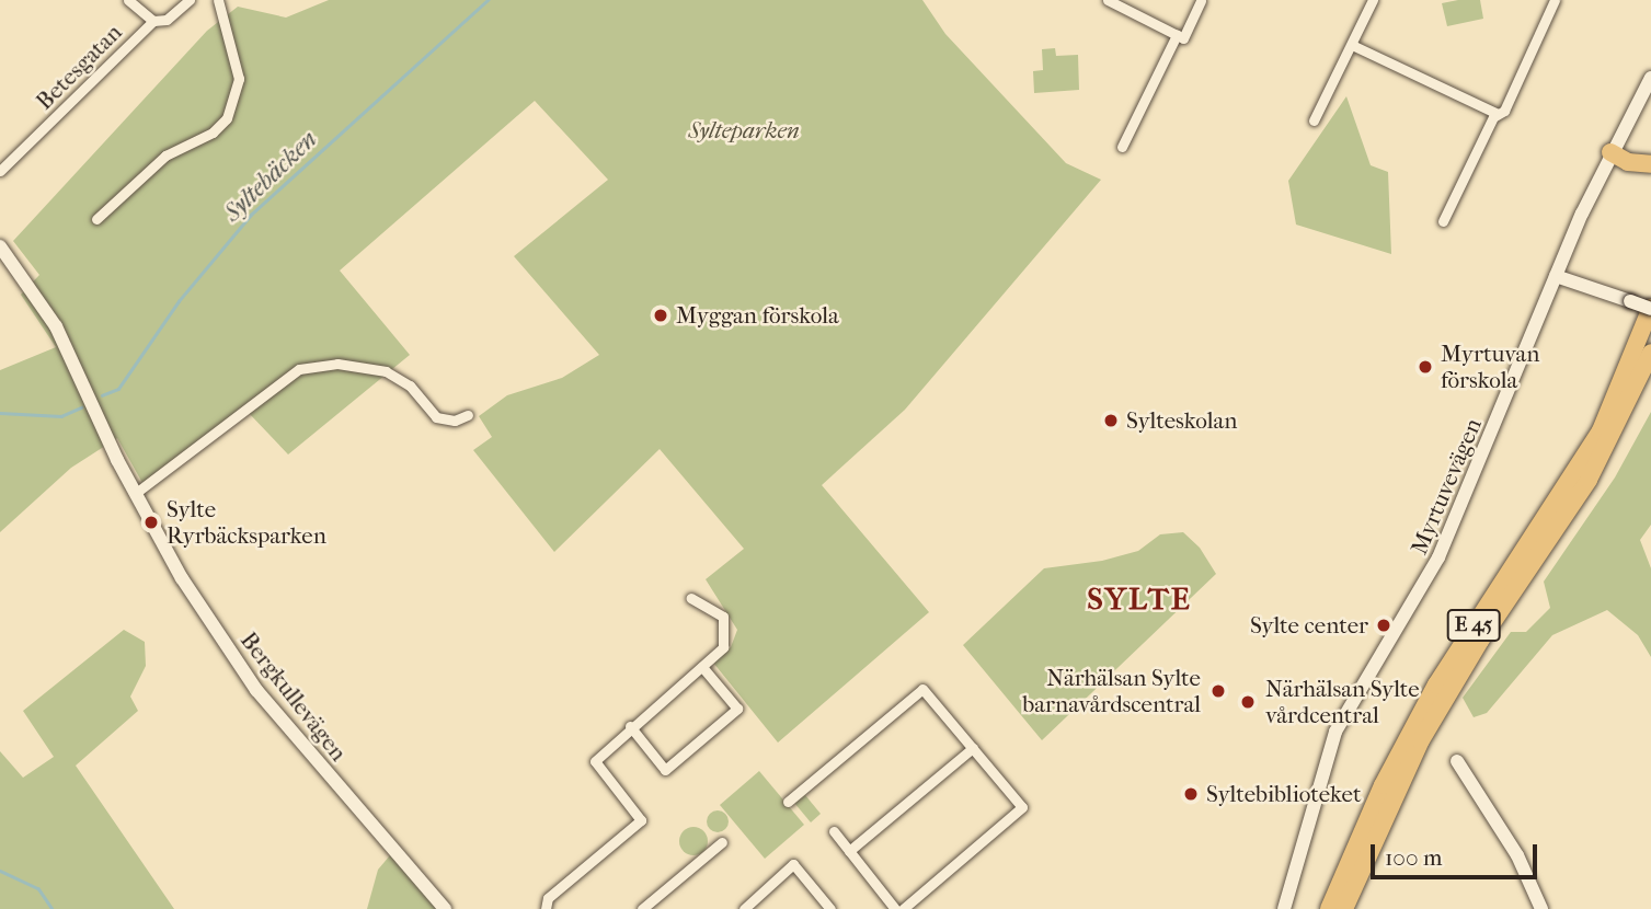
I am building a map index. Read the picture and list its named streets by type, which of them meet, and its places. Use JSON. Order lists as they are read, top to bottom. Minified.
{"streets":{"highway":["E 45"],"street":["Betesgatan","Myrtuvevägen","Bergkullevägen"]},"districts":["SYLTE"],"water":["Syltebäcken"],"parks":["Sylteparken"],"places":["Myggan förskola","Myrtuvan förskola","Sylteskolan","Sylte Ryrbäcksparken","Sylte center","Närhälsan Sylte barnavårdscentral","Närhälsan Sylte vårdcentral","Syltebiblioteket"],"scale_bar":"100 m"}
